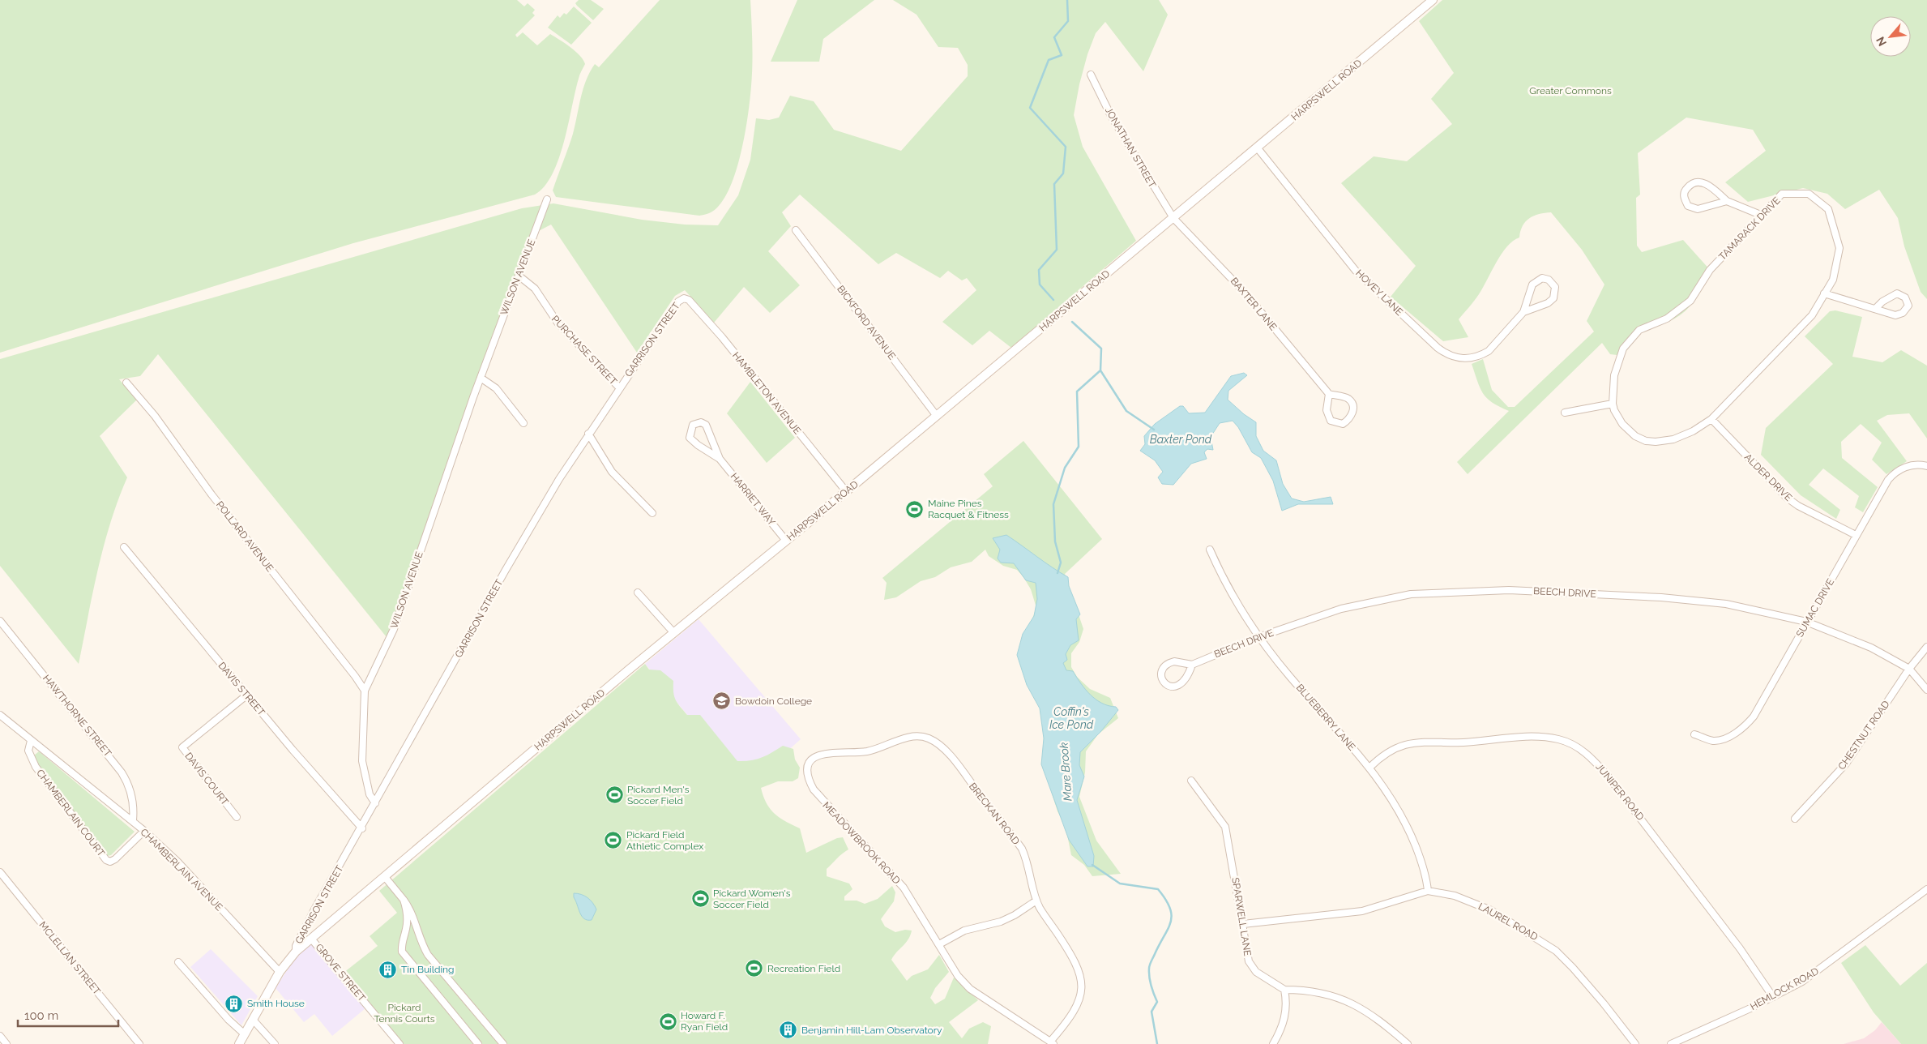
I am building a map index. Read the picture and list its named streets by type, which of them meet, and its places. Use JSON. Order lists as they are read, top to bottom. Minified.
{"streets":{"main road":["HARPSWELL ROAD"],"street":["JONATHAN STREET","TAMARACK DRIVE","WILSON AVENUE","HOVEY LANE","BAXTER LANE","BICKFORD AVENUE","GARRISON STREET","PURCHASE STREET","HAMBLETON AVENUE","ALDER DRIVE","HARRIET WAY","POLLARD AVENUE","BEECH DRIVE","SUMAC DRIVE","DAVIS STREET","HAWTHORNE STREET","BLUEBERRY LANE","CHESTNUT ROAD","DAVIS COURT","JUNIPER ROAD","CHAMBERLAIN COURT","BRECKAN ROAD","MEADOWBROOK ROAD","CHAMBERLAIN AVENUE","SPARWELL LANE","LAUREL ROAD","MCLELLAN STREET","GROVE STREET","HEMLOCK ROAD"]},"crossings":[["HARPSWELL ROAD","JONATHAN STREET"],["HARPSWELL ROAD","HOVEY LANE"],["HARPSWELL ROAD","BAXTER LANE"],["HARPSWELL ROAD","BICKFORD AVENUE"],["HARPSWELL ROAD","GARRISON STREET"],["HARPSWELL ROAD","HAMBLETON AVENUE"],["HARPSWELL ROAD","HARRIET WAY"],["HARPSWELL ROAD","CHAMBERLAIN AVENUE"],["HARPSWELL ROAD","GROVE STREET"],["JONATHAN STREET","BAXTER LANE"],["TAMARACK DRIVE","ALDER DRIVE"],["WILSON AVENUE","GARRISON STREET"],["WILSON AVENUE","PURCHASE STREET"],["WILSON AVENUE","POLLARD AVENUE"],["GARRISON STREET","PURCHASE STREET"],["GARRISON STREET","HAMBLETON AVENUE"],["GARRISON STREET","DAVIS STREET"],["ALDER DRIVE","SUMAC DRIVE"],["BEECH DRIVE","SUMAC DRIVE"],["BEECH DRIVE","BLUEBERRY LANE"],["BEECH DRIVE","CHESTNUT ROAD"],["DAVIS STREET","DAVIS COURT"],["HAWTHORNE STREET","CHAMBERLAIN AVENUE"],["BLUEBERRY LANE","JUNIPER ROAD"],["BLUEBERRY LANE","LAUREL ROAD"],["JUNIPER ROAD","HEMLOCK ROAD"],["CHAMBERLAIN COURT","CHAMBERLAIN AVENUE"],["BRECKAN ROAD","MEADOWBROOK ROAD"],["SPARWELL LANE","LAUREL ROAD"]],"water":["Baxter Pond","Coffin's Ice Pond","Mare Brook"],"parks":["Greater Commons","Pickard Tennis Courts"],"places":{"sports":["Maine Pines Racquet & Fitness","Pickard Men's Soccer Field","Pickard Field Athletic Complex","Pickard Women's Soccer Field","Recreation Field","Howard F. Ryan Field"],"school or university":["Bowdoin College"],"building":["Tin Building","Smith House","Benjamin Hill-Lam Observatory"]},"scale_bar":"100 m","north":"bottom left"}
